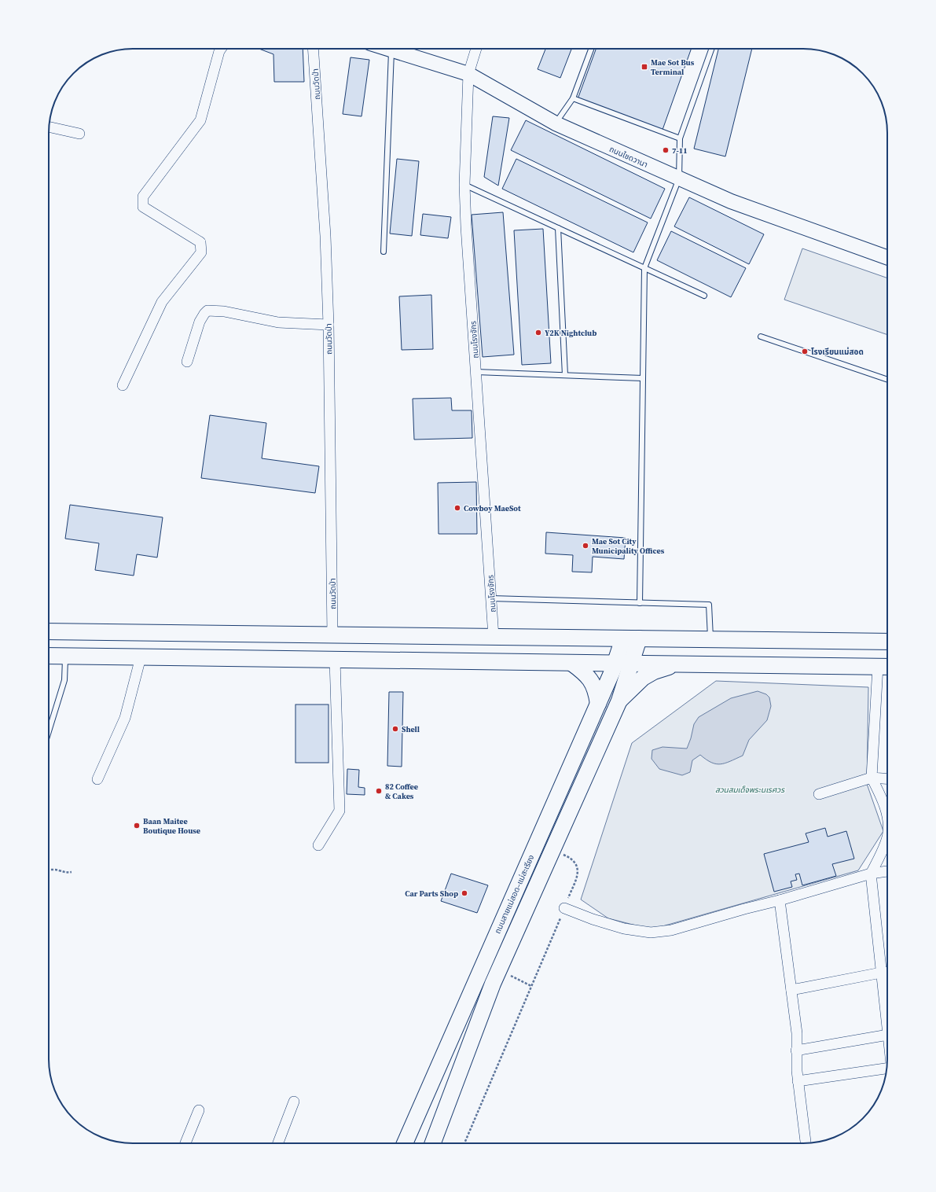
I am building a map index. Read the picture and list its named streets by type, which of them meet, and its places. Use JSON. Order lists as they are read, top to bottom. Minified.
{"streets":{"main road":["ถนนสายแม่สอด–แม่สะเรียง"],"street":["ถนนวัดป่า","ถนนไชดวานา","ถนนโรงจักร"]},"crossings":[["ถนนไชดวานา","ถนนโรงจักร"]],"parks":["สวนสมเด็จพระนเรศวร"],"places":{"transit":["Mae Sot Bus Terminal"],"other":["7-11","Y2K Nightclub","โรงเรียนแม่สอด","Cowboy MaeSot","Mae Sot City Municipality Offices","Shell","82 Coffee & Cakes","Baan Maitee Boutique House","Car Parts Shop"]}}
